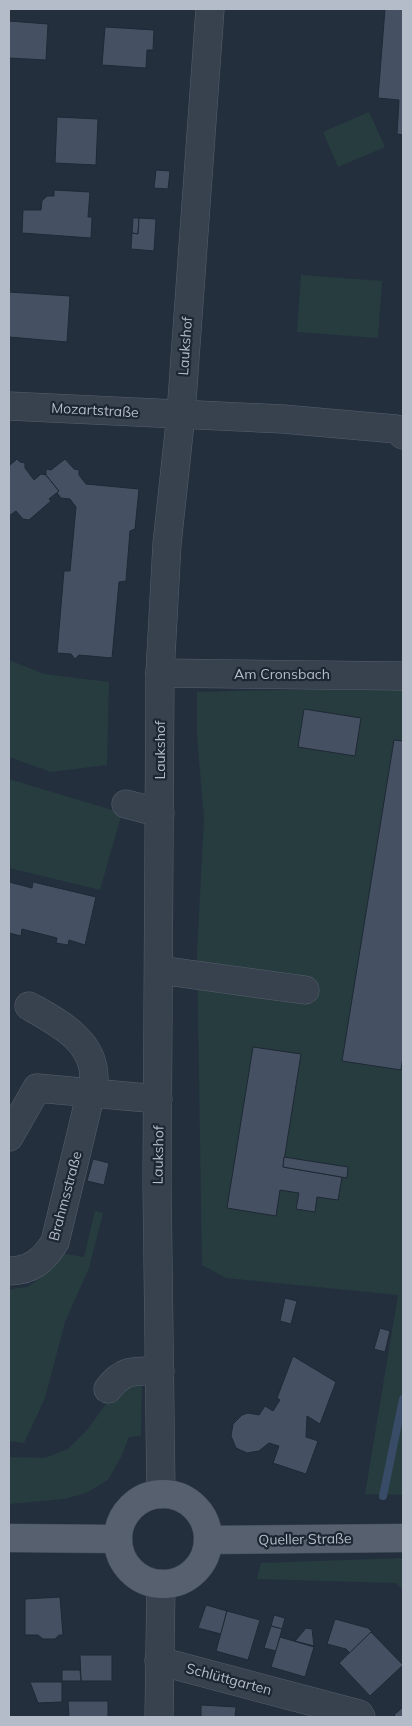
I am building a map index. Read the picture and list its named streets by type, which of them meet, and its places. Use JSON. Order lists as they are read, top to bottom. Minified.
{"streets":{"main road":["Queller Straße"],"street":["Laukshof","Mozartstraße","Am Cronsbach","Brahmsstraße","Schlüttgarten"]},"crossings":[["Laukshof","Mozartstraße"],["Laukshof","Am Cronsbach"],["Laukshof","Queller Straße"]]}
